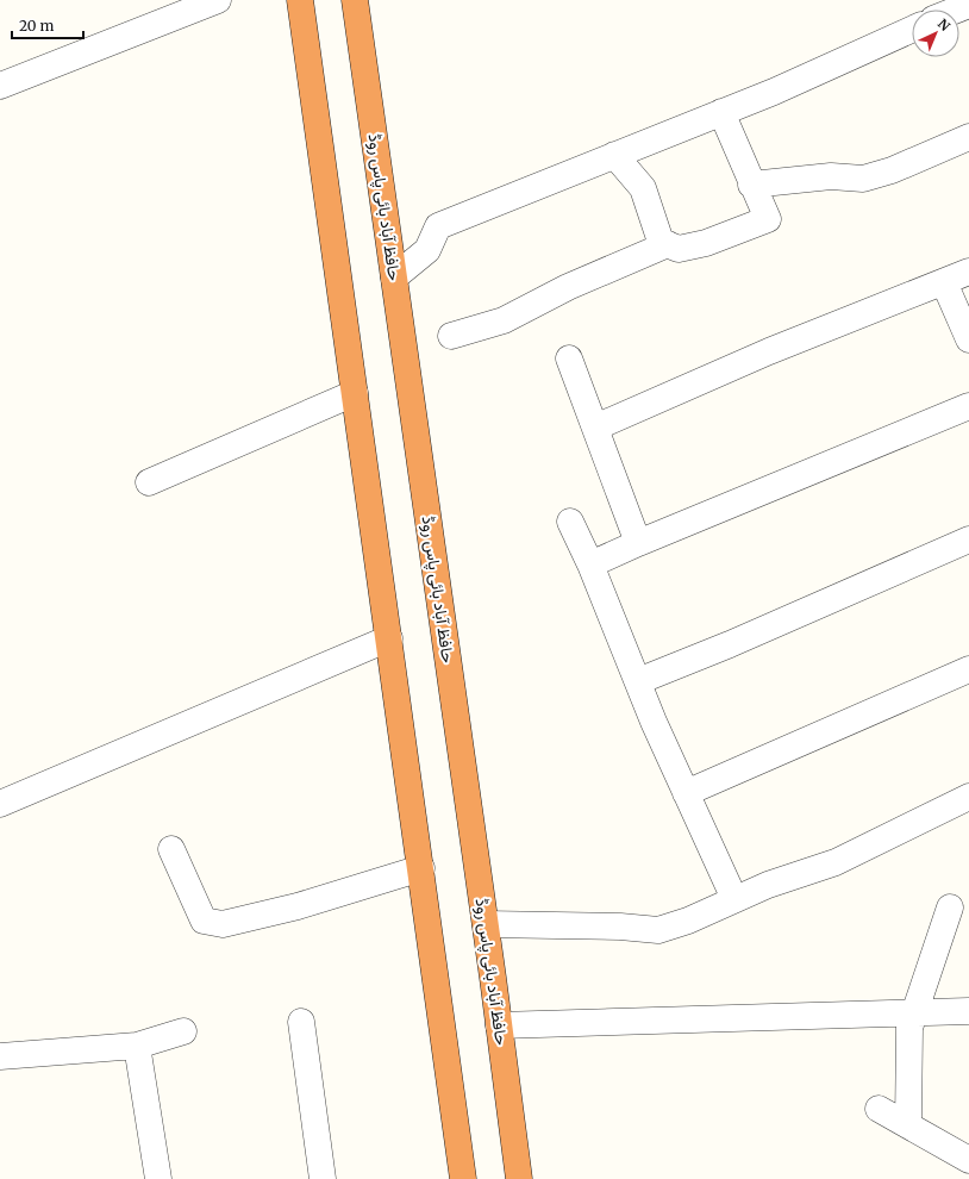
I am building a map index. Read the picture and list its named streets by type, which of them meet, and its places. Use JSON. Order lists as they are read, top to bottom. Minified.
{"streets":{"highway":["حافظ آباد بائی پاس روڈ"]},"scale_bar":"20 m","north":"top right"}
